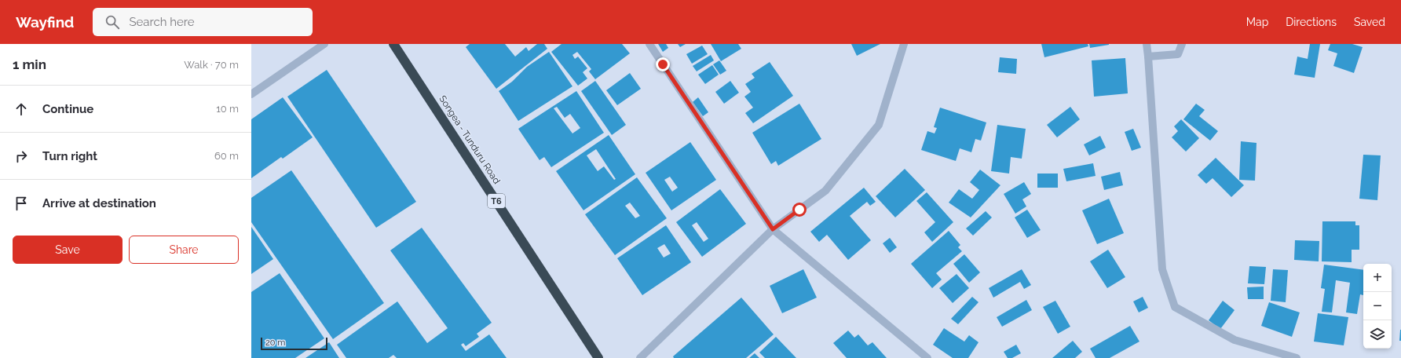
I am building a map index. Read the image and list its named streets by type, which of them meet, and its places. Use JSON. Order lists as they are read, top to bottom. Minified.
{"streets":{"highway":["Songea - Tunduru Road","T6"]},"scale_bar":"20 m","page":{"header":"Wayfind","search":"Search here","nav":["Map","Directions","Saved"],"heading":["1 min","Walk · 70 m"],"list":[["Continue","10 m"],["Turn right","60 m"],"Arrive at destination"],"buttons":["Save","Share"],"map_buttons":["+","−"],"scale":"20 m"}}
